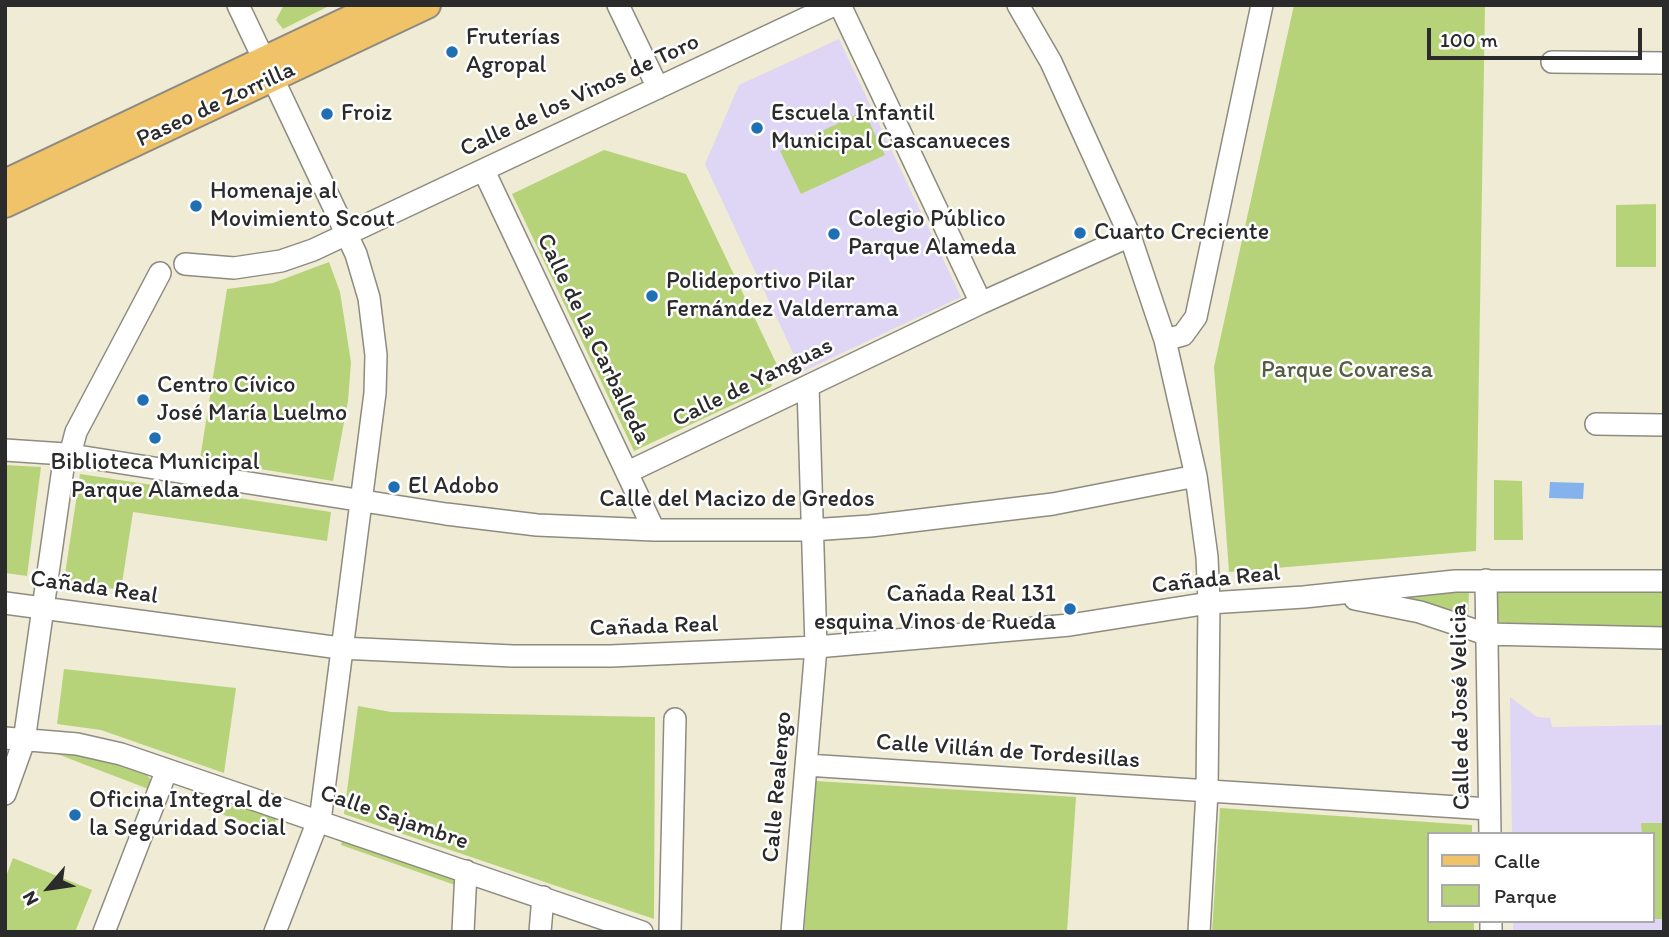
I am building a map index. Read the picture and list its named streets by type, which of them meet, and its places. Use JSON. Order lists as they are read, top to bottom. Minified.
{"streets":{"main road":["Paseo de Zorrilla"],"street":["Calle de los Vinos de Toro","Calle de La Carballeda","Calle de Yanguas","Calle del Macizo de Gredos","Cañada Real","Calle de José Velicia","Calle Villán de Tordesillas","Calle Realengo","Calle Sajambre"]},"crossings":[["Calle de los Vinos de Toro","Calle de La Carballeda"],["Calle de La Carballeda","Calle de Yanguas"],["Calle de La Carballeda","Calle del Macizo de Gredos"],["Calle de Yanguas","Calle Realengo"],["Calle del Macizo de Gredos","Calle Realengo"],["Cañada Real","Calle de José Velicia"],["Cañada Real","Calle Realengo"],["Calle de José Velicia","Calle Villán de Tordesillas"],["Calle Villán de Tordesillas","Calle Realengo"]],"parks":["Parque Covaresa"],"places":["Fruterías Agropal","Froiz","Escuela Infantil Municipal Cascanueces","Homenaje al Movimiento Scout","Cuarto Creciente","Colegio Público Parque Alameda","Polideportivo Pilar Fernández Valderrama","Centro Cívico José María Luelmo","Biblioteca Municipal Parque Alameda","El Adobo","Cañada Real 131 esquina Vinos de Rueda","Oficina Integral de la Seguridad Social"],"legend":["Calle","Parque"],"scale_bar":"100 m","north":"bottom left"}
